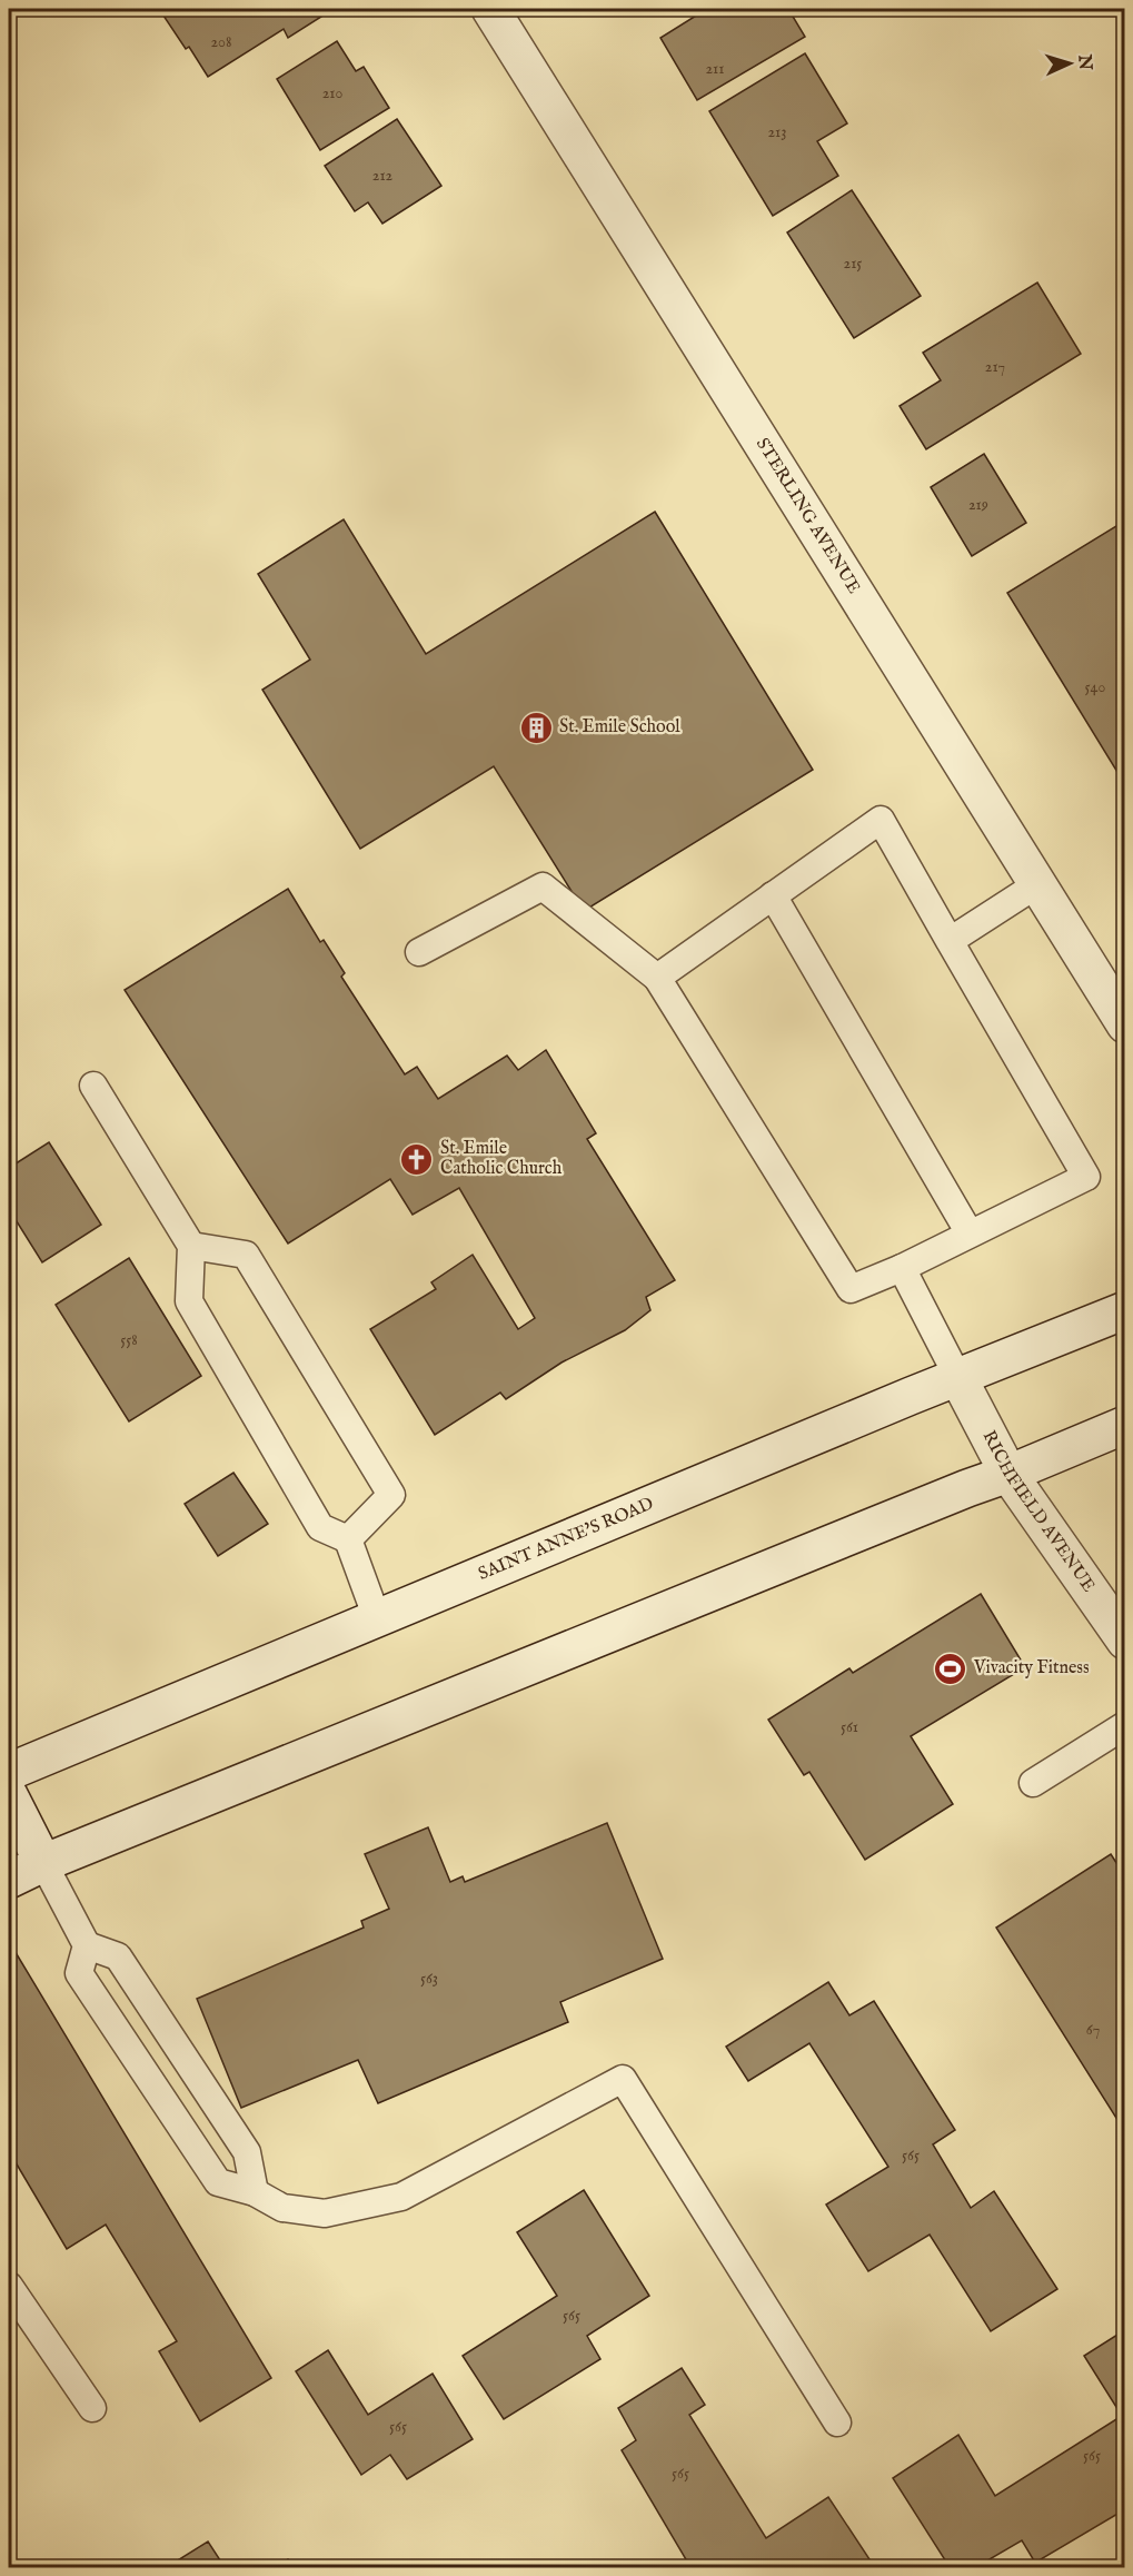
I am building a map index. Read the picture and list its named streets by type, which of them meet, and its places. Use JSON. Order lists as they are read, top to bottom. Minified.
{"streets":{"main road":["STERLING AVENUE","RICHFIELD AVENUE","SAINT ANNE'S ROAD"]},"crossings":[["RICHFIELD AVENUE","SAINT ANNE'S ROAD"]],"places":{"building":["St. Emile School"],"church":["St. Emile Catholic Church"],"sports":["Vivacity Fitness"]},"house_numbers":["208","211","210","213","212","215","217","219","540","558","561","563","67","565","565","565","565","565"],"north":"right"}
